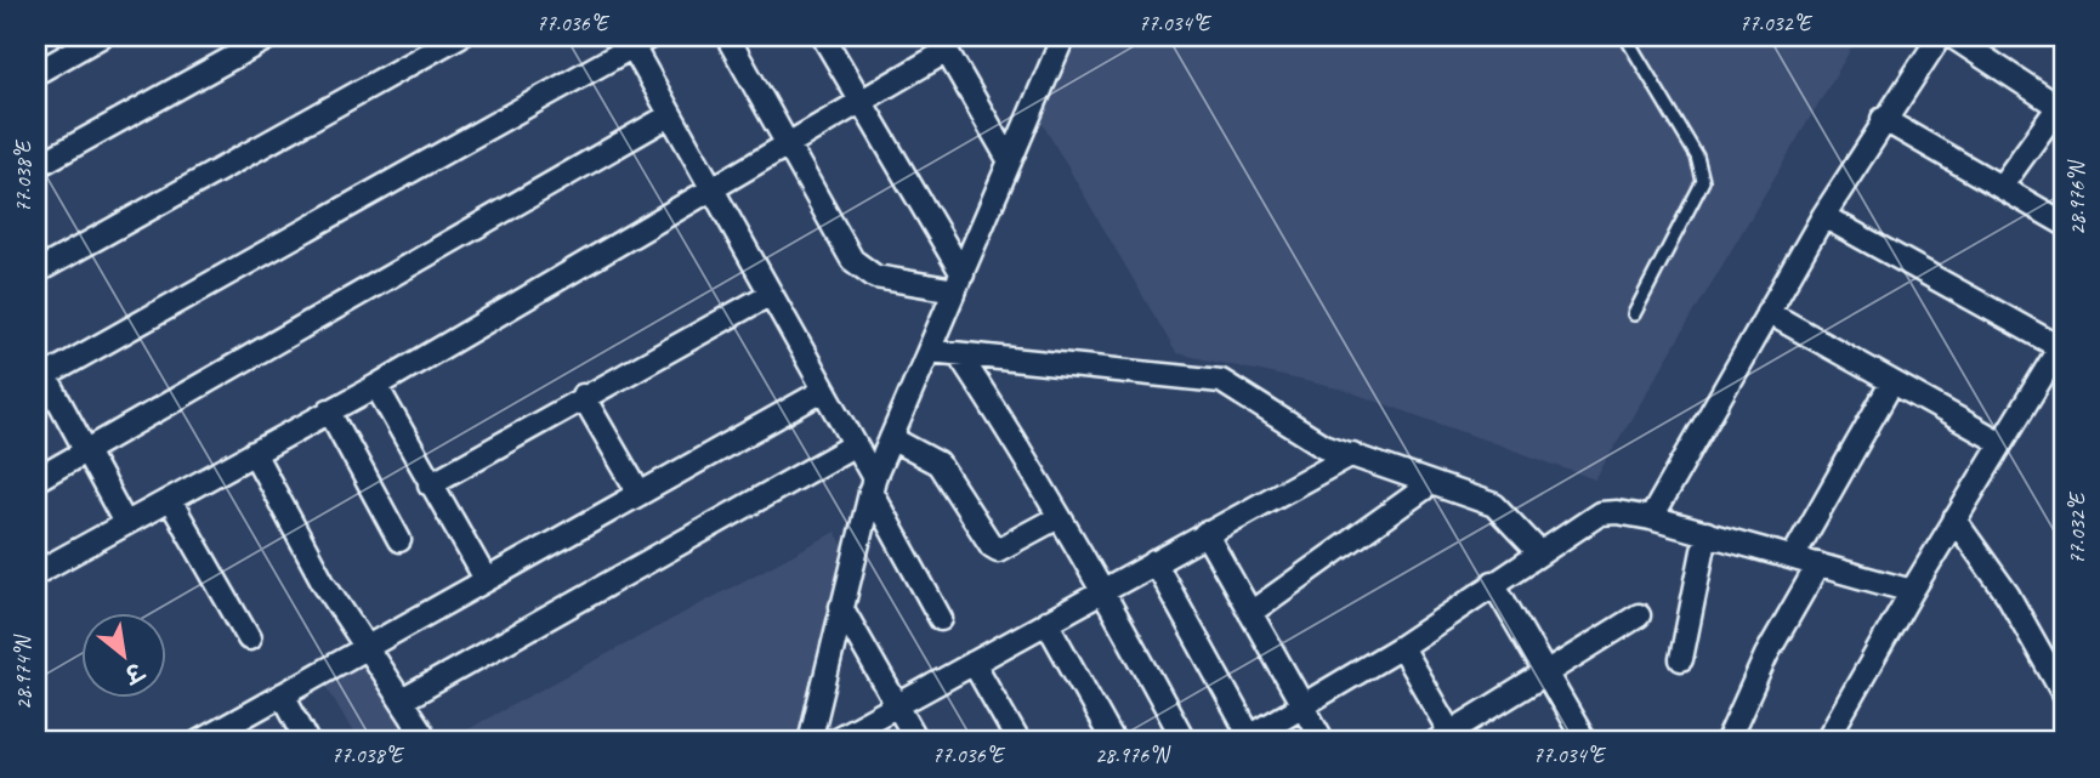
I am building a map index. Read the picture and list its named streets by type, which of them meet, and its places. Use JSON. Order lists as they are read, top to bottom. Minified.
{"north":"bottom right","coordinates":["77.036°E","77.034°E","77.032°E","77.038°E","28.976°N","28.974°N"]}
